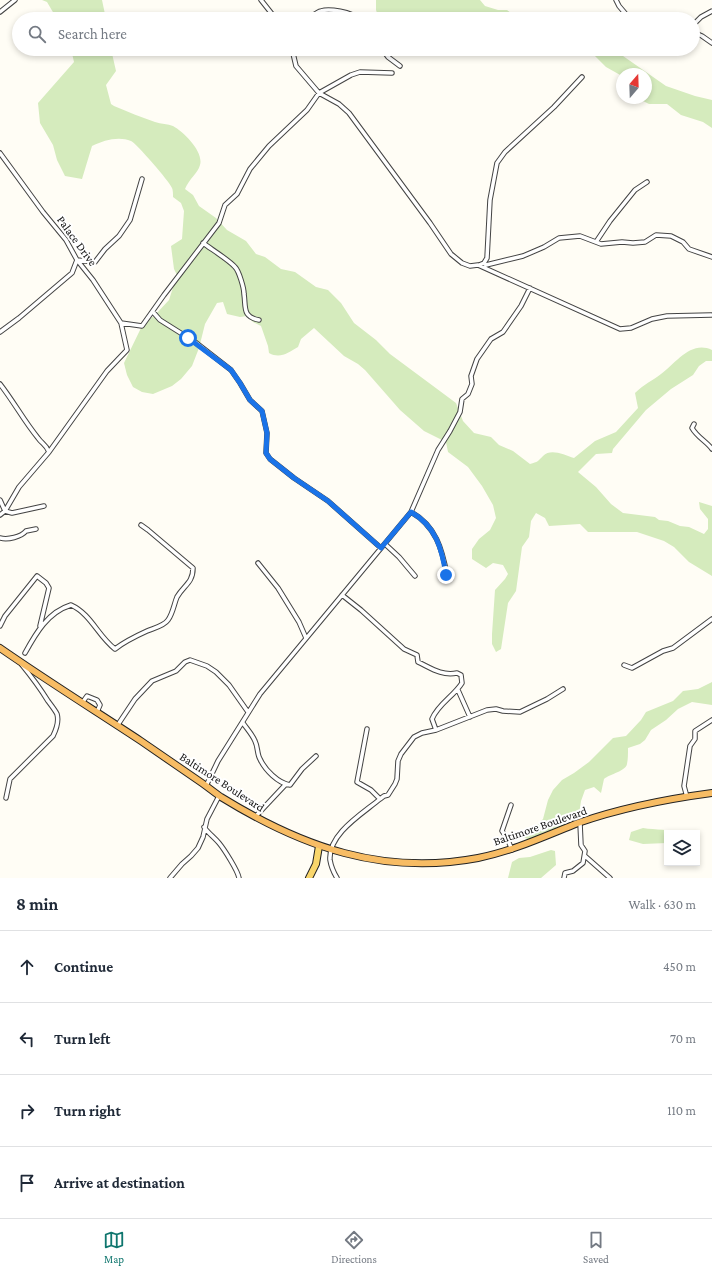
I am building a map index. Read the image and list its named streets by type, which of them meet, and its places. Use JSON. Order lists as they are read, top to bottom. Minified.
{"streets":{"highway":["Baltimore Boulevard"],"street":["Palace Drive"]},"north":"top","page":{"search":"Search here","heading":["8 min","Walk · 630 m"],"list":[["Continue","450 m"],["Turn left","70 m"],["Turn right","110 m"],"Arrive at destination"],"nav":["Map","Directions","Saved"]}}
